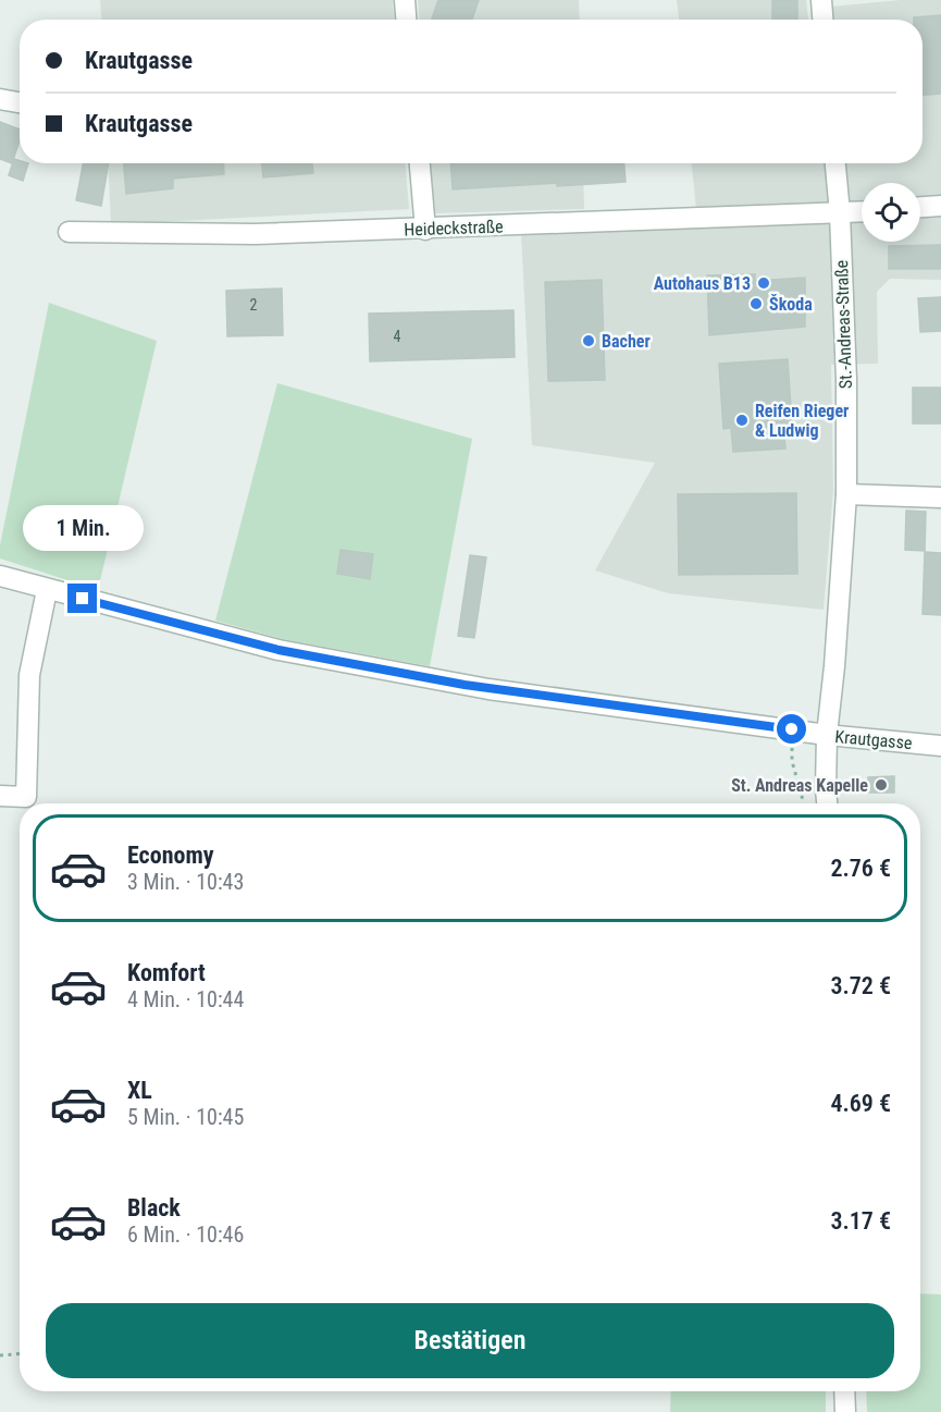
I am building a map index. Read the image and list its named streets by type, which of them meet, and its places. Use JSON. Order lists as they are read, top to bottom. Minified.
{"streets":{"street":["Heideckstraße","St.-Andreas-Straße","Krautgasse"]},"crossings":[["Heideckstraße","St.-Andreas-Straße"],["St.-Andreas-Straße","Krautgasse"]],"places":["Autohaus B13","Škoda","Bacher","Reifen Rieger & Ludwig","St. Andreas Kapelle"],"house_numbers":["2","4"],"page":{"banner":["Krautgasse","Krautgasse"],"bubble":"1 Min.","list":[{"name":"Economy","note":"3 Min. · 10:43","value":"2.76 €"},{"name":"Komfort","note":"4 Min. · 10:44","value":"3.72 €"},{"name":"XL","note":"5 Min. · 10:45","value":"4.69 €"},{"name":"Black","note":"6 Min. · 10:46","value":"3.17 €"}],"buttons":"Bestätigen"}}
